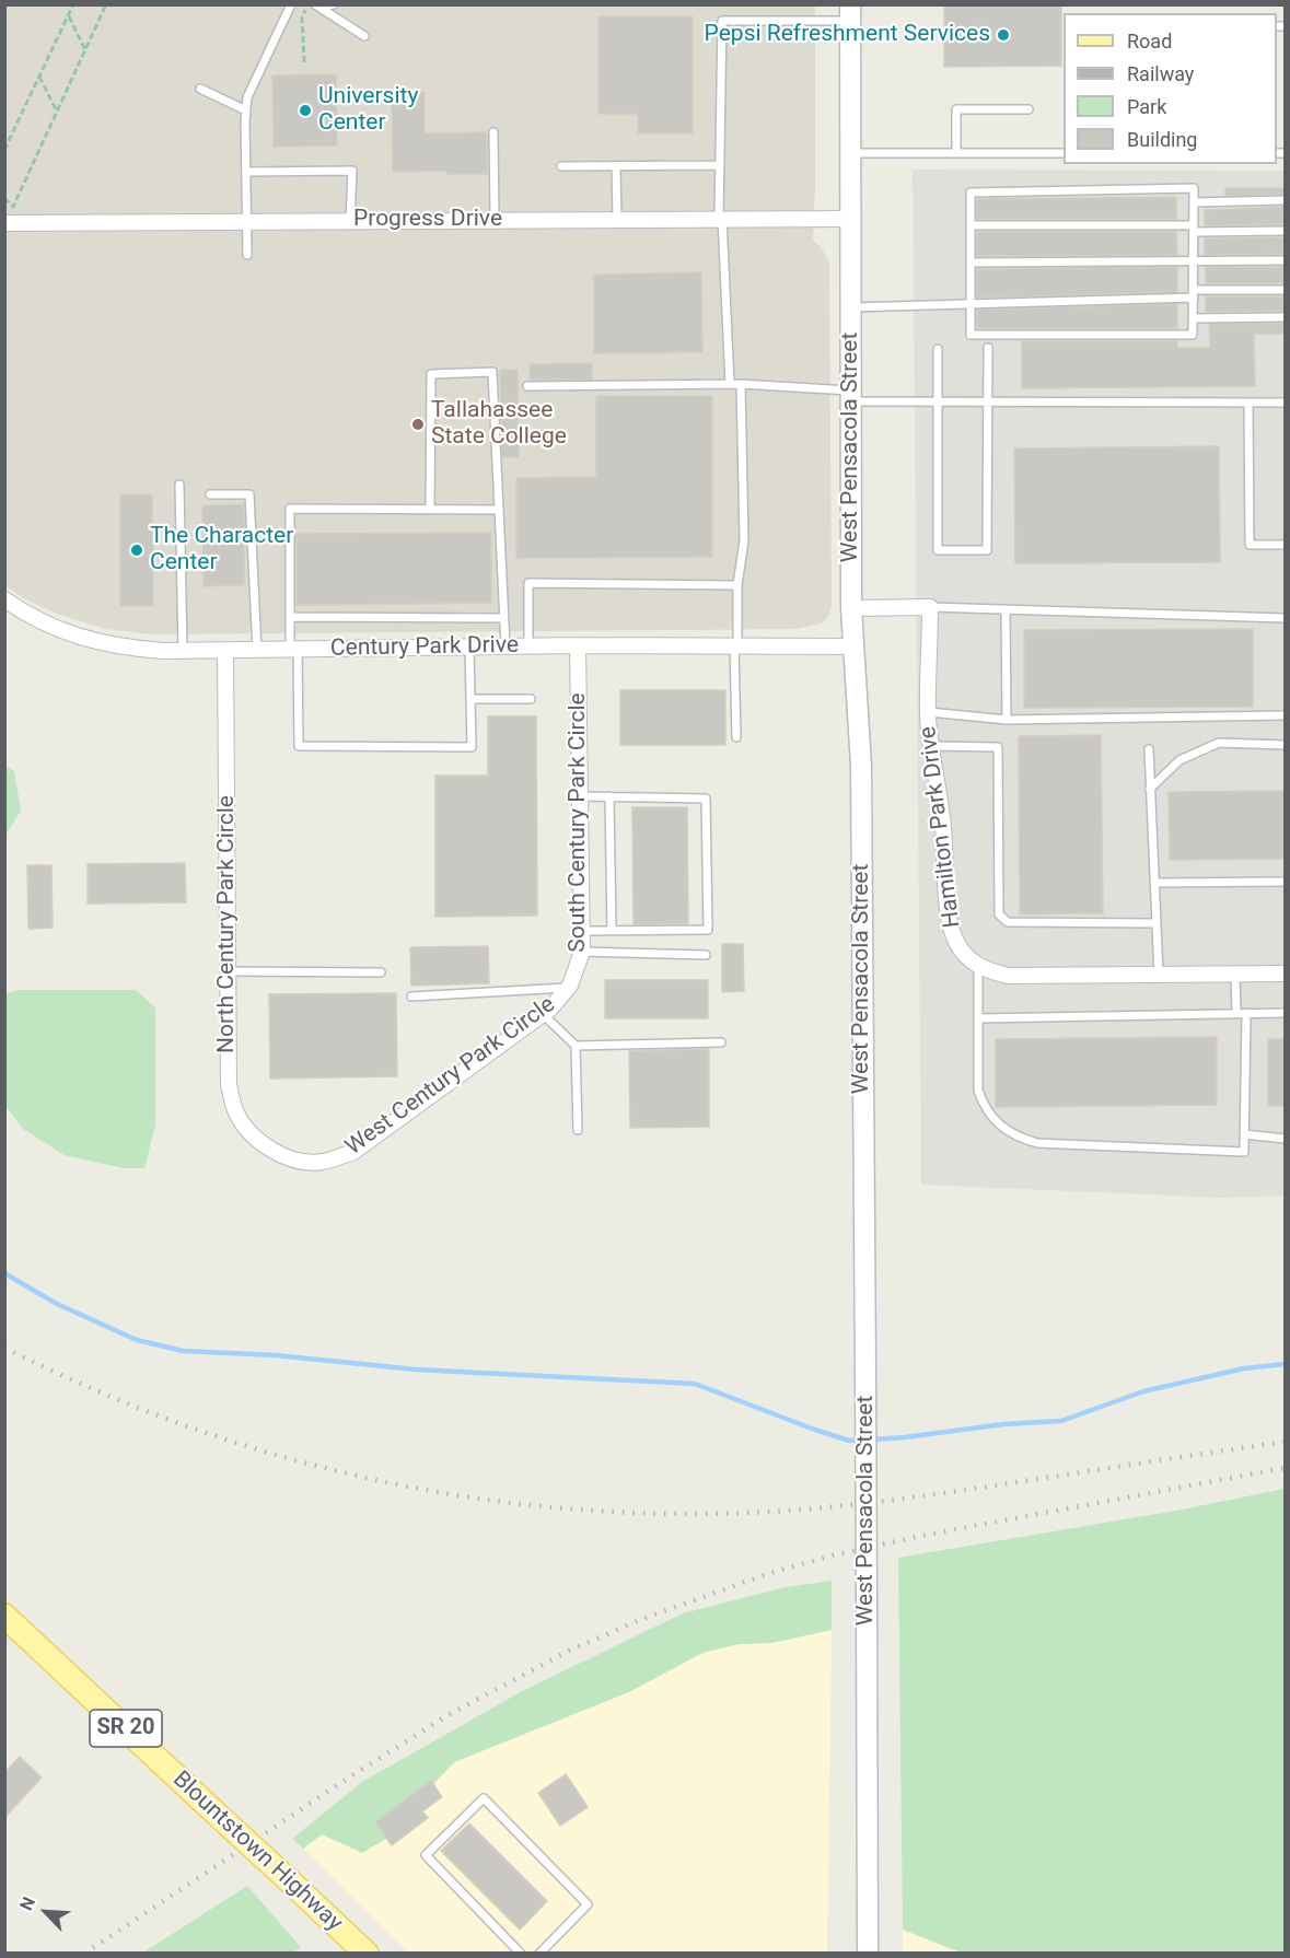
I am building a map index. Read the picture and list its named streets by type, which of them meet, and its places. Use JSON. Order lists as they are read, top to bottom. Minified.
{"streets":{"main road":["West Pensacola Street","SR 20","Blountstown Highway"],"street":["Progress Drive","Century Park Drive","South Century Park Circle","Hamilton Park Drive","North Century Park Circle","West Century Park Circle"]},"crossings":[["Progress Drive","West Pensacola Street"],["West Pensacola Street","Century Park Drive"],["Century Park Drive","South Century Park Circle"],["Century Park Drive","North Century Park Circle"],["South Century Park Circle","West Century Park Circle"],["North Century Park Circle","West Century Park Circle"]],"places":["Pepsi Refreshment Services","University Center","Tallahassee State College","The Character Center"],"legend":["Road","Railway","Park","Building"],"north":"top left"}
